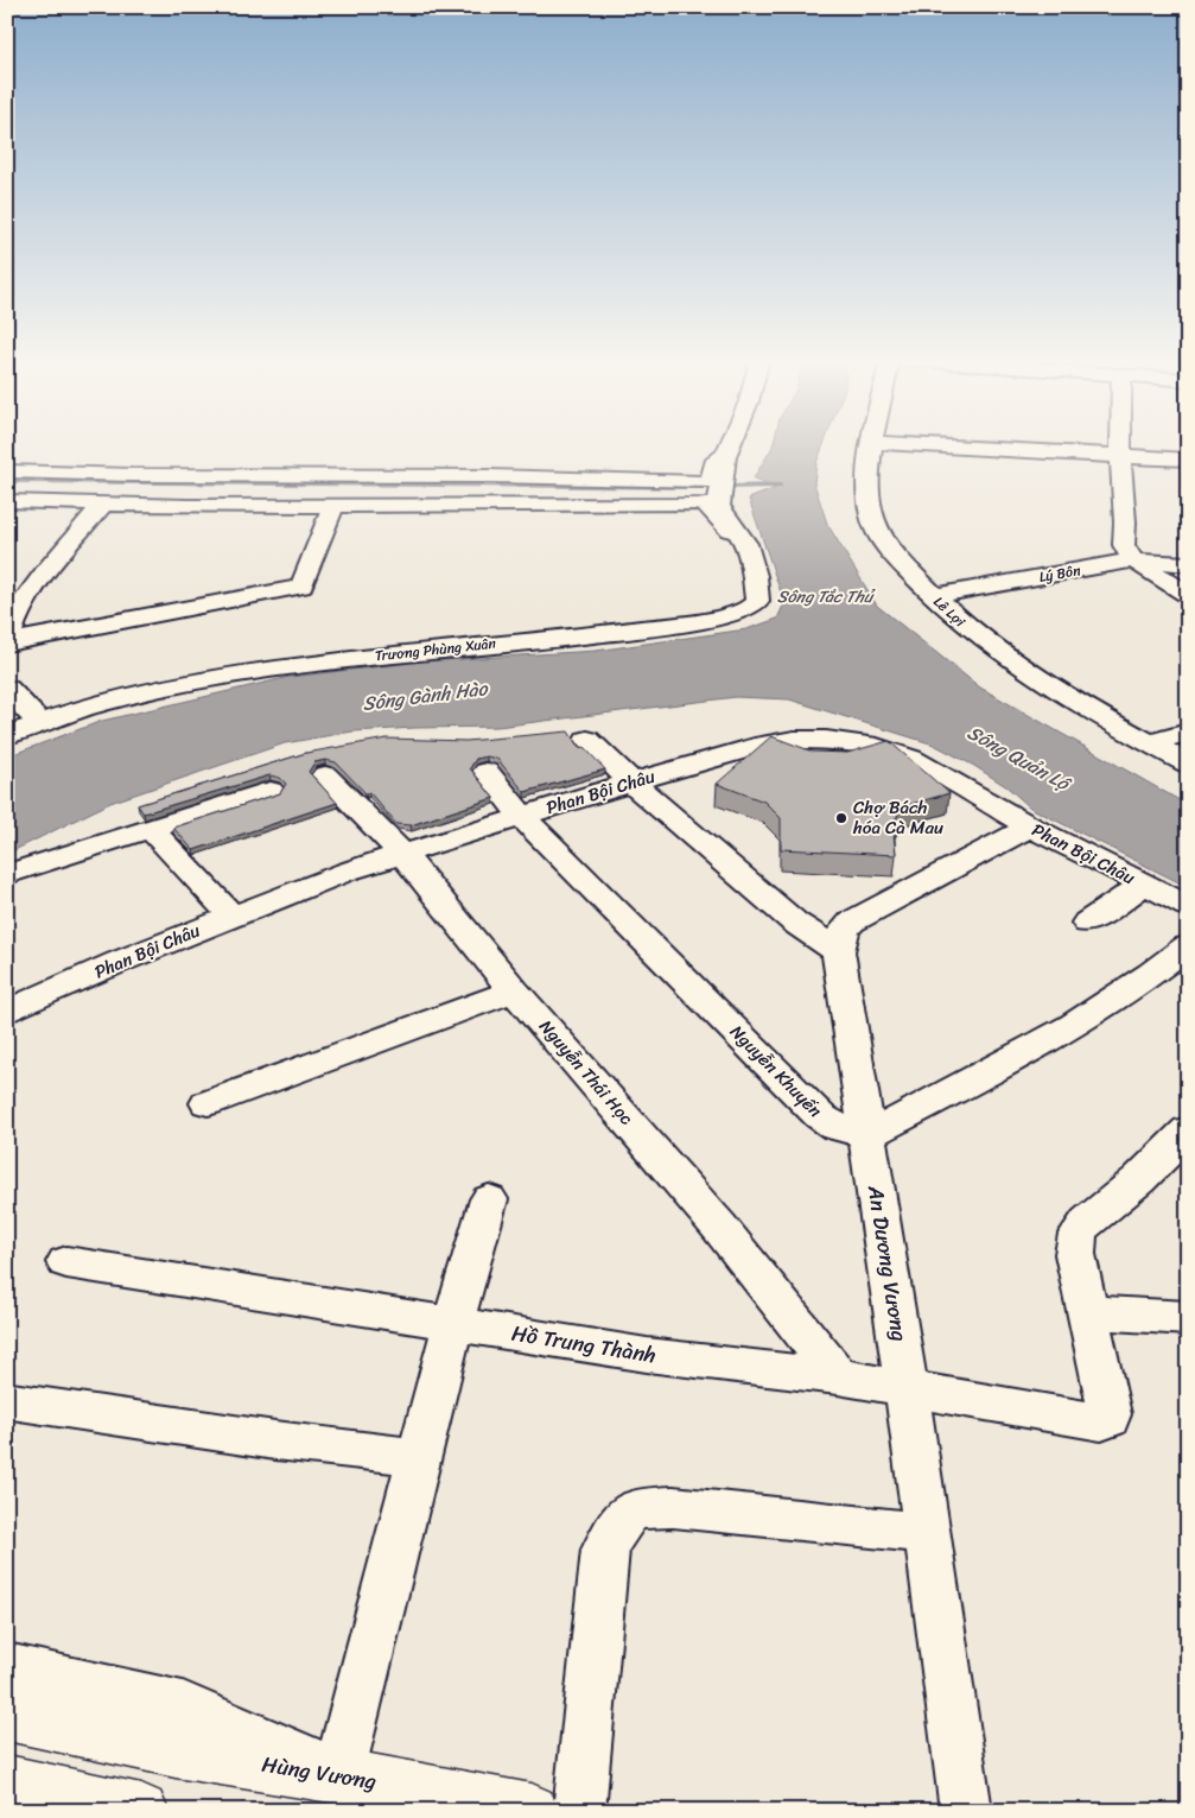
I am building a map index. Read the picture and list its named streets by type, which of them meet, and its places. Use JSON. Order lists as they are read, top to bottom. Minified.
{"streets":{"highway":["Hùng Vương"],"street":["Lý Bôn","Lê Lợi","Trương Phùng Xuân","Phan Bội Châu","Nguyễn Khuyến","Nguyễn Thái Học","An Dương Vương","Hồ Trung Thành"]},"crossings":[["Lý Bôn","Lê Lợi"],["Phan Bội Châu","Nguyễn Khuyến"],["Phan Bội Châu","Nguyễn Thái Học"],["Nguyễn Khuyến","An Dương Vương"],["Nguyễn Thái Học","Hồ Trung Thành"],["An Dương Vương","Hồ Trung Thành"]],"water":["Sông Tắc Thủ","Sông Gành Hào","Sông Quản Lộ"],"places":["Chợ Bách hóa Cà Mau"]}
